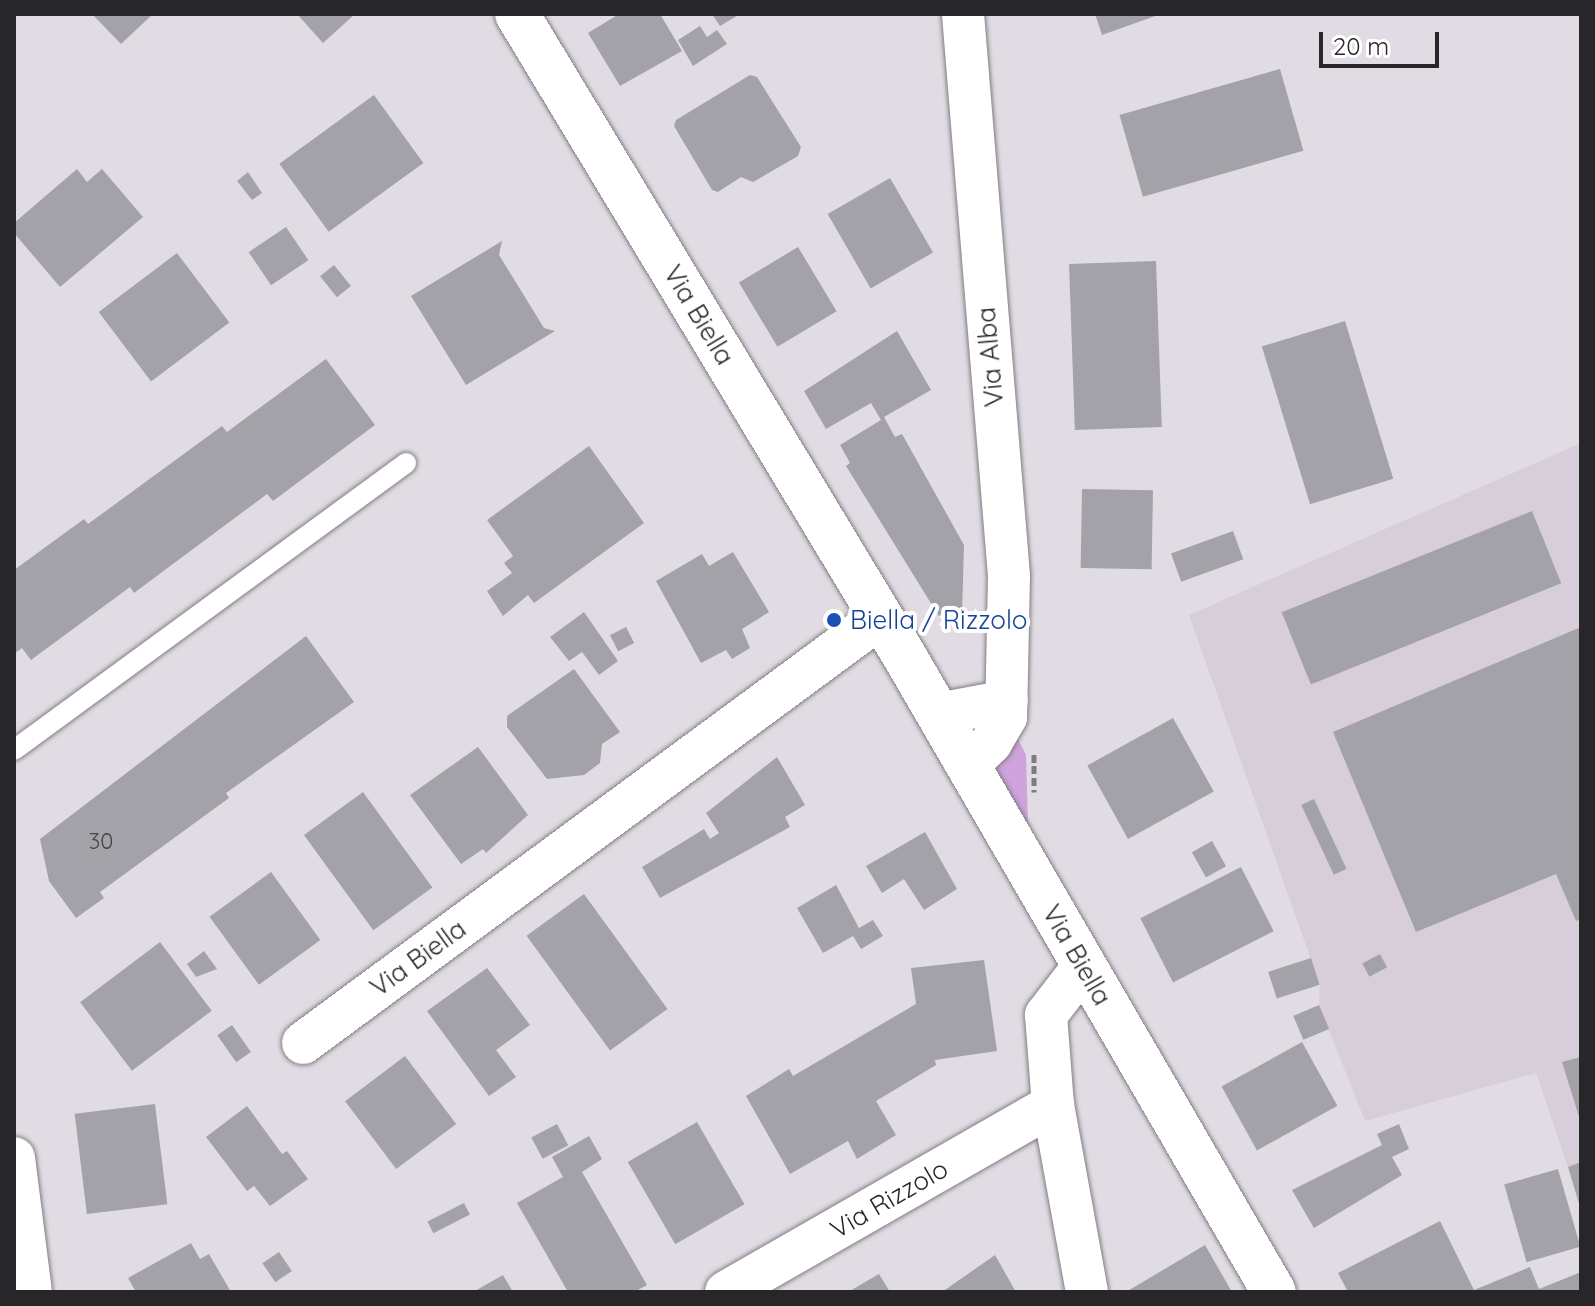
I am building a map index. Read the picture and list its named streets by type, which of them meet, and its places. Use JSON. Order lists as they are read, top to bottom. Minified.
{"streets":{"main road":["Via Biella"],"street":["Via Alba","Via Rizzolo"]},"crossings":[["Via Biella","Via Alba"]],"places":["Biella / Rizzolo"],"house_numbers":["30"],"scale_bar":"20 m"}
